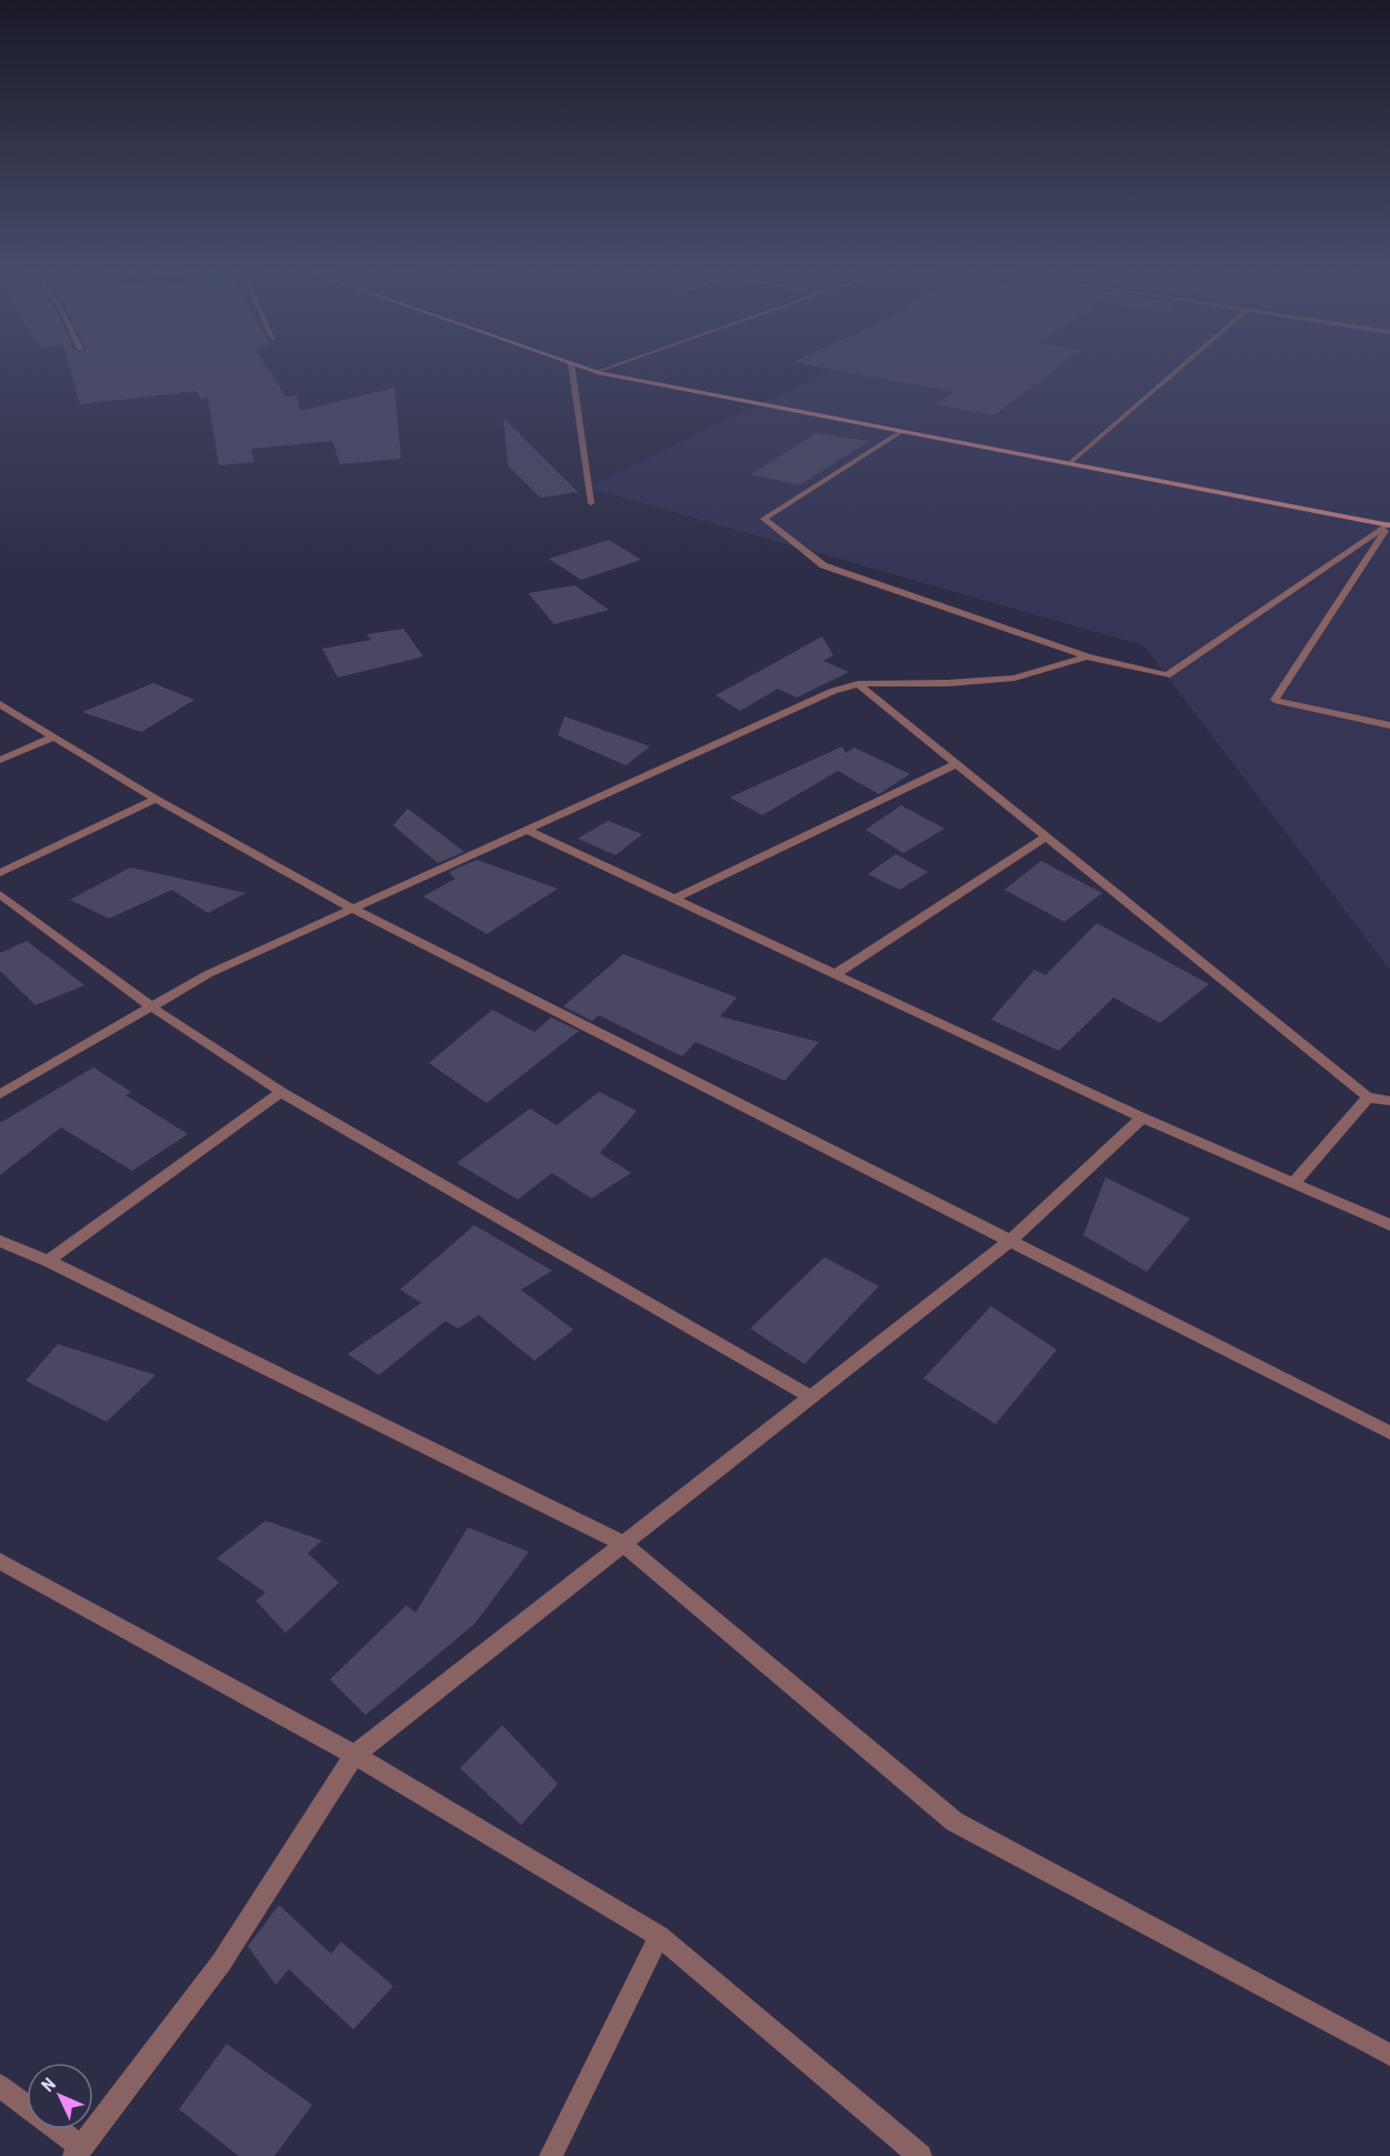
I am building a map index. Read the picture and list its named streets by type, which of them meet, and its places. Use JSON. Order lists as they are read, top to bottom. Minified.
{"north":"top left"}
